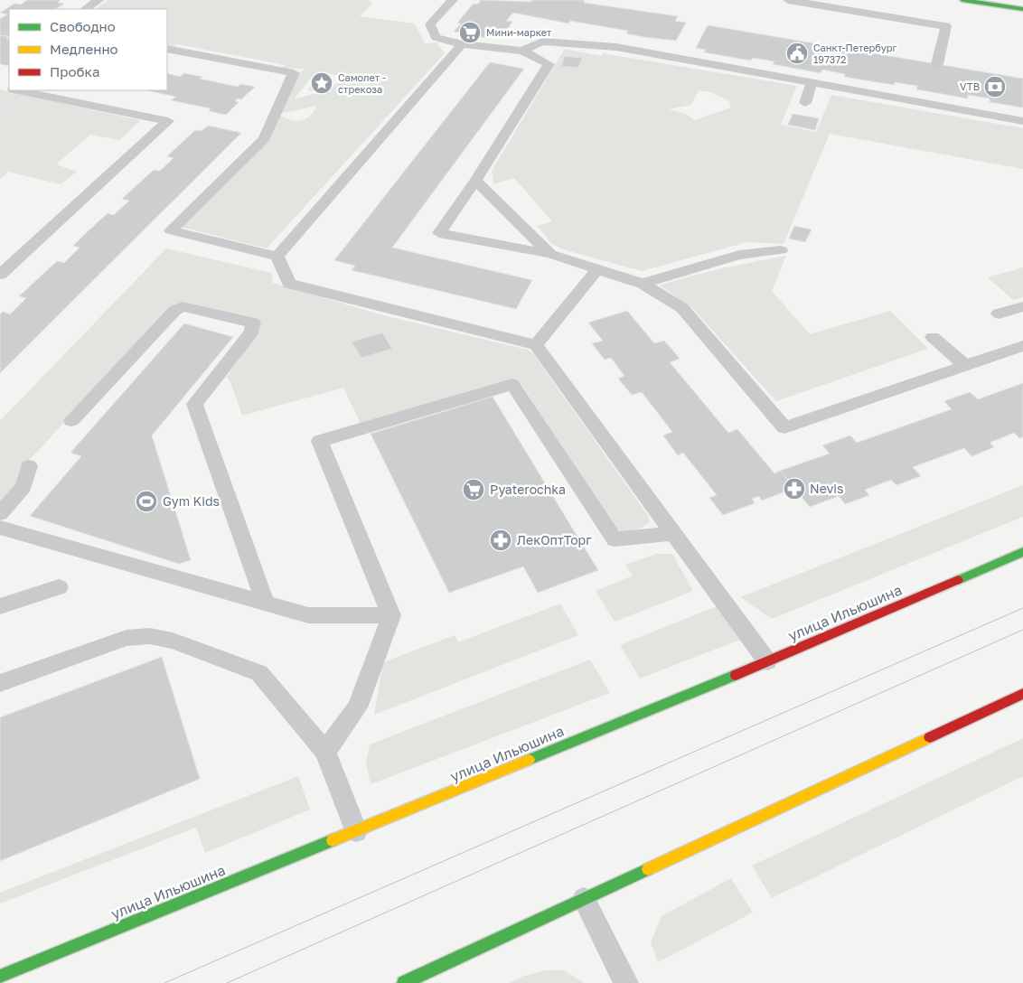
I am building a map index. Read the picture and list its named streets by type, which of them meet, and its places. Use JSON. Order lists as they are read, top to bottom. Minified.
{"streets":{"main road":["улица Ильюшина"]},"places":{"supermarket":["Мини-маркет","Pyaterochka"],"public building":["Санкт-Петербург 197372"],"place":["Самолет - стрекоза"],"bank":["VTB"],"pharmacy":["Nevis","ЛекОптТорг"],"sports":["Gym Kids"]},"legend":["Свободно","Медленно","Пробка"]}
